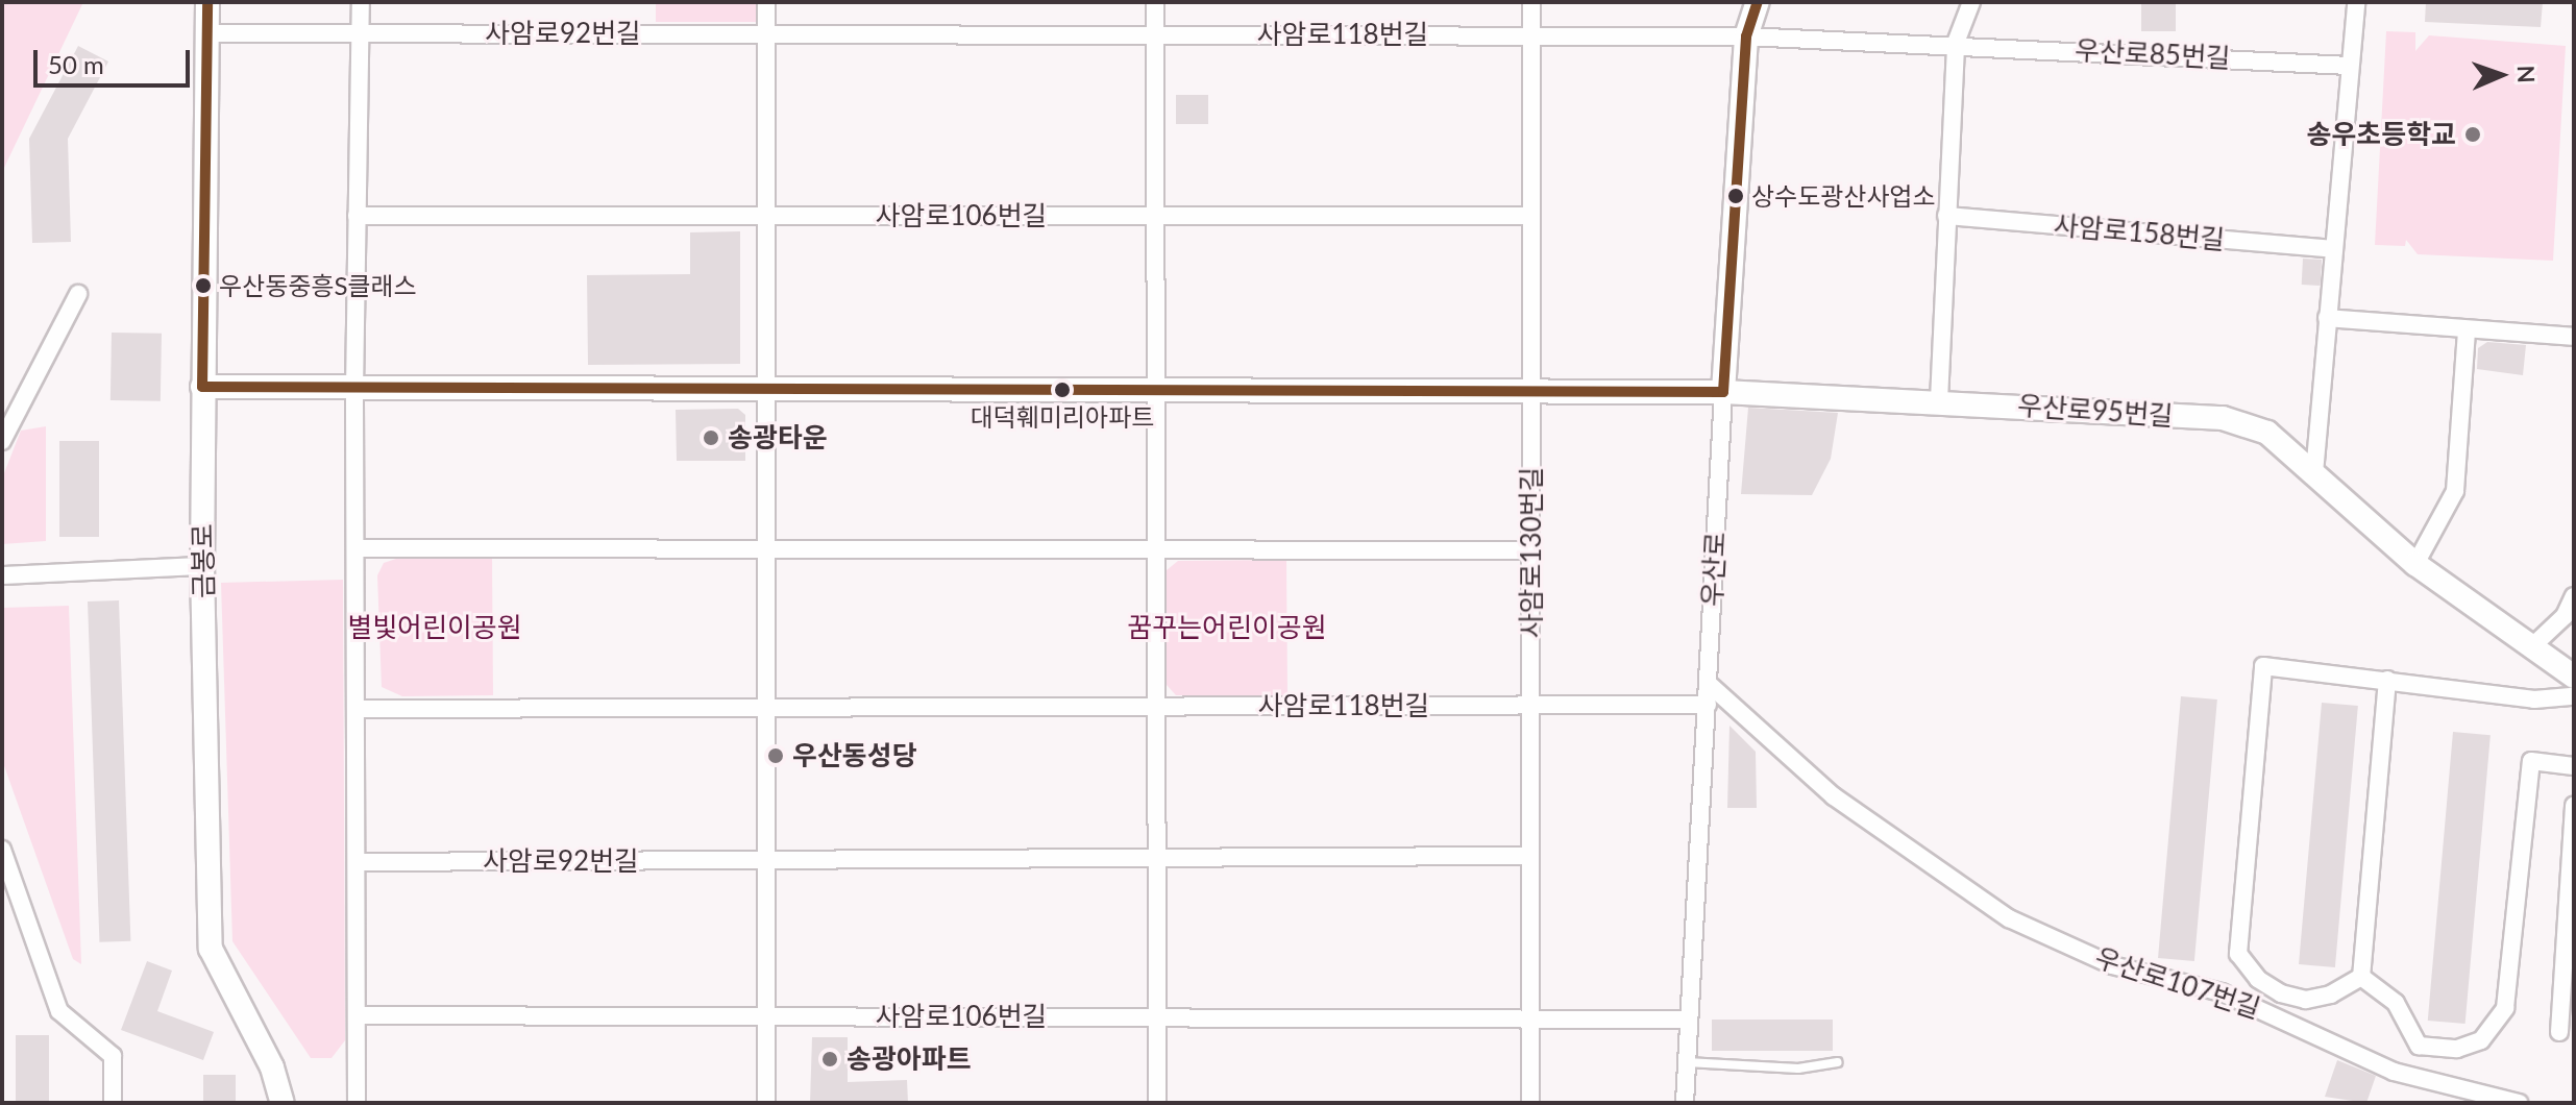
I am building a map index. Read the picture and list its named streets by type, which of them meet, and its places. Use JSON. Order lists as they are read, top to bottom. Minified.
{"streets":{"street":["사암로92번길","사암로118번길","우산로85번길","사암로106번길","사암로158번길","우산로95번길","사암로130번길","금봉로","우산로","우산로107번길"]},"crossings":[["사암로92번길","금봉로"],["사암로118번길","사암로130번길"],["사암로118번길","우산로"],["우산로85번길","우산로"],["우산로95번길","사암로130번길"],["우산로95번길","금봉로"],["우산로95번길","우산로"],["우산로","우산로107번길"]],"parks":["별빛어린이공원","꿈꾸는어린이공원"],"places":["송우초등학교","상수도광산사업소","우산동중흥S클래스","대덕훼미리아파트","송광타운","우산동성당","송광아파트"],"scale_bar":"50 m","north":"right"}
